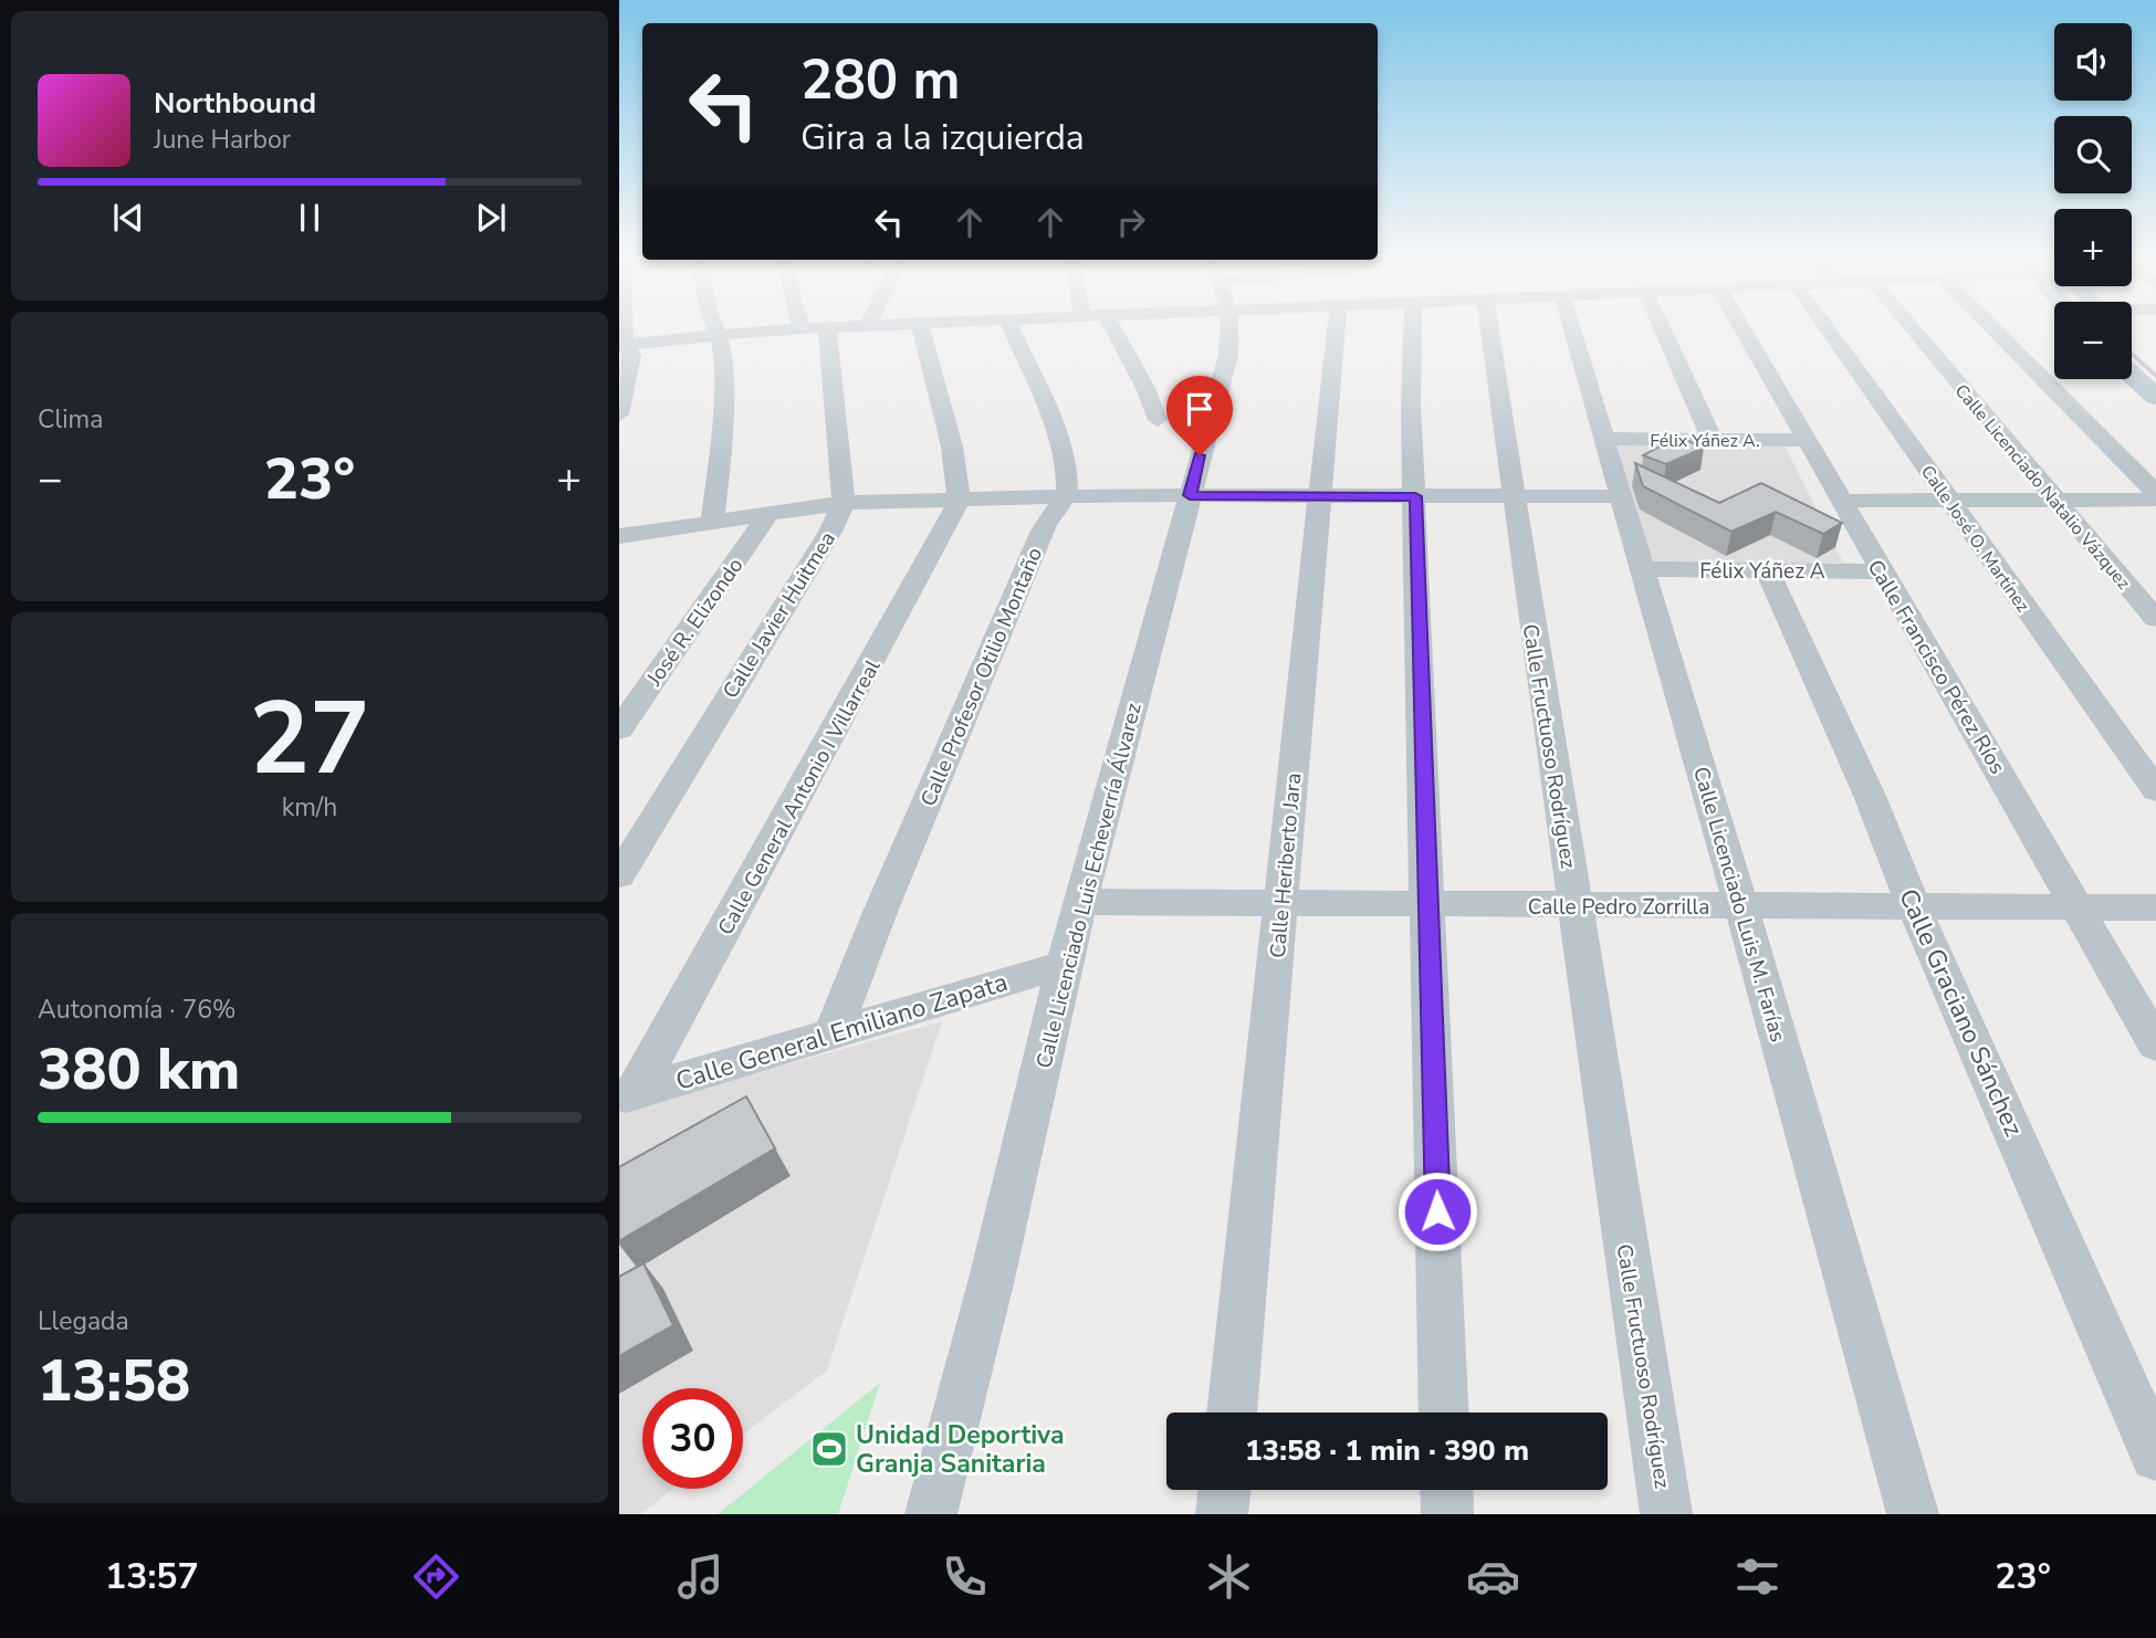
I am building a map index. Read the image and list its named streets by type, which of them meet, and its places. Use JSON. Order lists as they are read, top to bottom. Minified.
{"streets":{"street":["Félix Yáñez A.","Calle Licenciado Natalio Vázquez","Calle José O. Martínez","Félix Yáñez A","Calle Javier Huitmea","José R. Elizondo","Calle Francisco Pérez Ríos","Calle Profesor Otilio Montaño","Calle Fructuoso Rodríguez","Calle General Antonio I Villarreal","Calle Heriberto Jara","Calle Licenciado Luis Echeverría Álvarez","Calle Licenciado Luis M. Farías","Calle Pedro Zorrilla","Calle Graciano Sánchez","Calle General Emiliano Zapata"]},"crossings":[["Félix Yáñez A.","Calle Francisco Pérez Ríos"],["Félix Yáñez A.","Calle Licenciado Luis M. Farías"],["Félix Yáñez A","Calle Francisco Pérez Ríos"],["Félix Yáñez A","Calle Licenciado Luis M. Farías"],["Félix Yáñez A","Calle Graciano Sánchez"],["Calle Francisco Pérez Ríos","Calle Pedro Zorrilla"],["Calle Profesor Otilio Montaño","Calle General Emiliano Zapata"],["Calle Fructuoso Rodríguez","Calle Pedro Zorrilla"],["Calle General Antonio I Villarreal","Calle General Emiliano Zapata"],["Calle Heriberto Jara","Calle Pedro Zorrilla"],["Calle Licenciado Luis Echeverría Álvarez","Calle Pedro Zorrilla"],["Calle Licenciado Luis Echeverría Álvarez","Calle General Emiliano Zapata"],["Calle Licenciado Luis M. Farías","Calle Pedro Zorrilla"],["Calle Pedro Zorrilla","Calle Graciano Sánchez"]],"places":{"sports":["Unidad Deportiva Granja Sanitaria"]},"page":{"map_buttons":["+","−"],"turn":["280 m","Gira a la izquierda"],"song":["Northbound","June Harbor"],"tile":["Clima",["27","km/h"],["Autonomía · 76%","380 km"],["Llegada","13:58"]],"heat":["−","23°","+"],"limit":"30","trip":"13:58 · 1 min · 390 m","tabs":["13:57","23°"]}}
